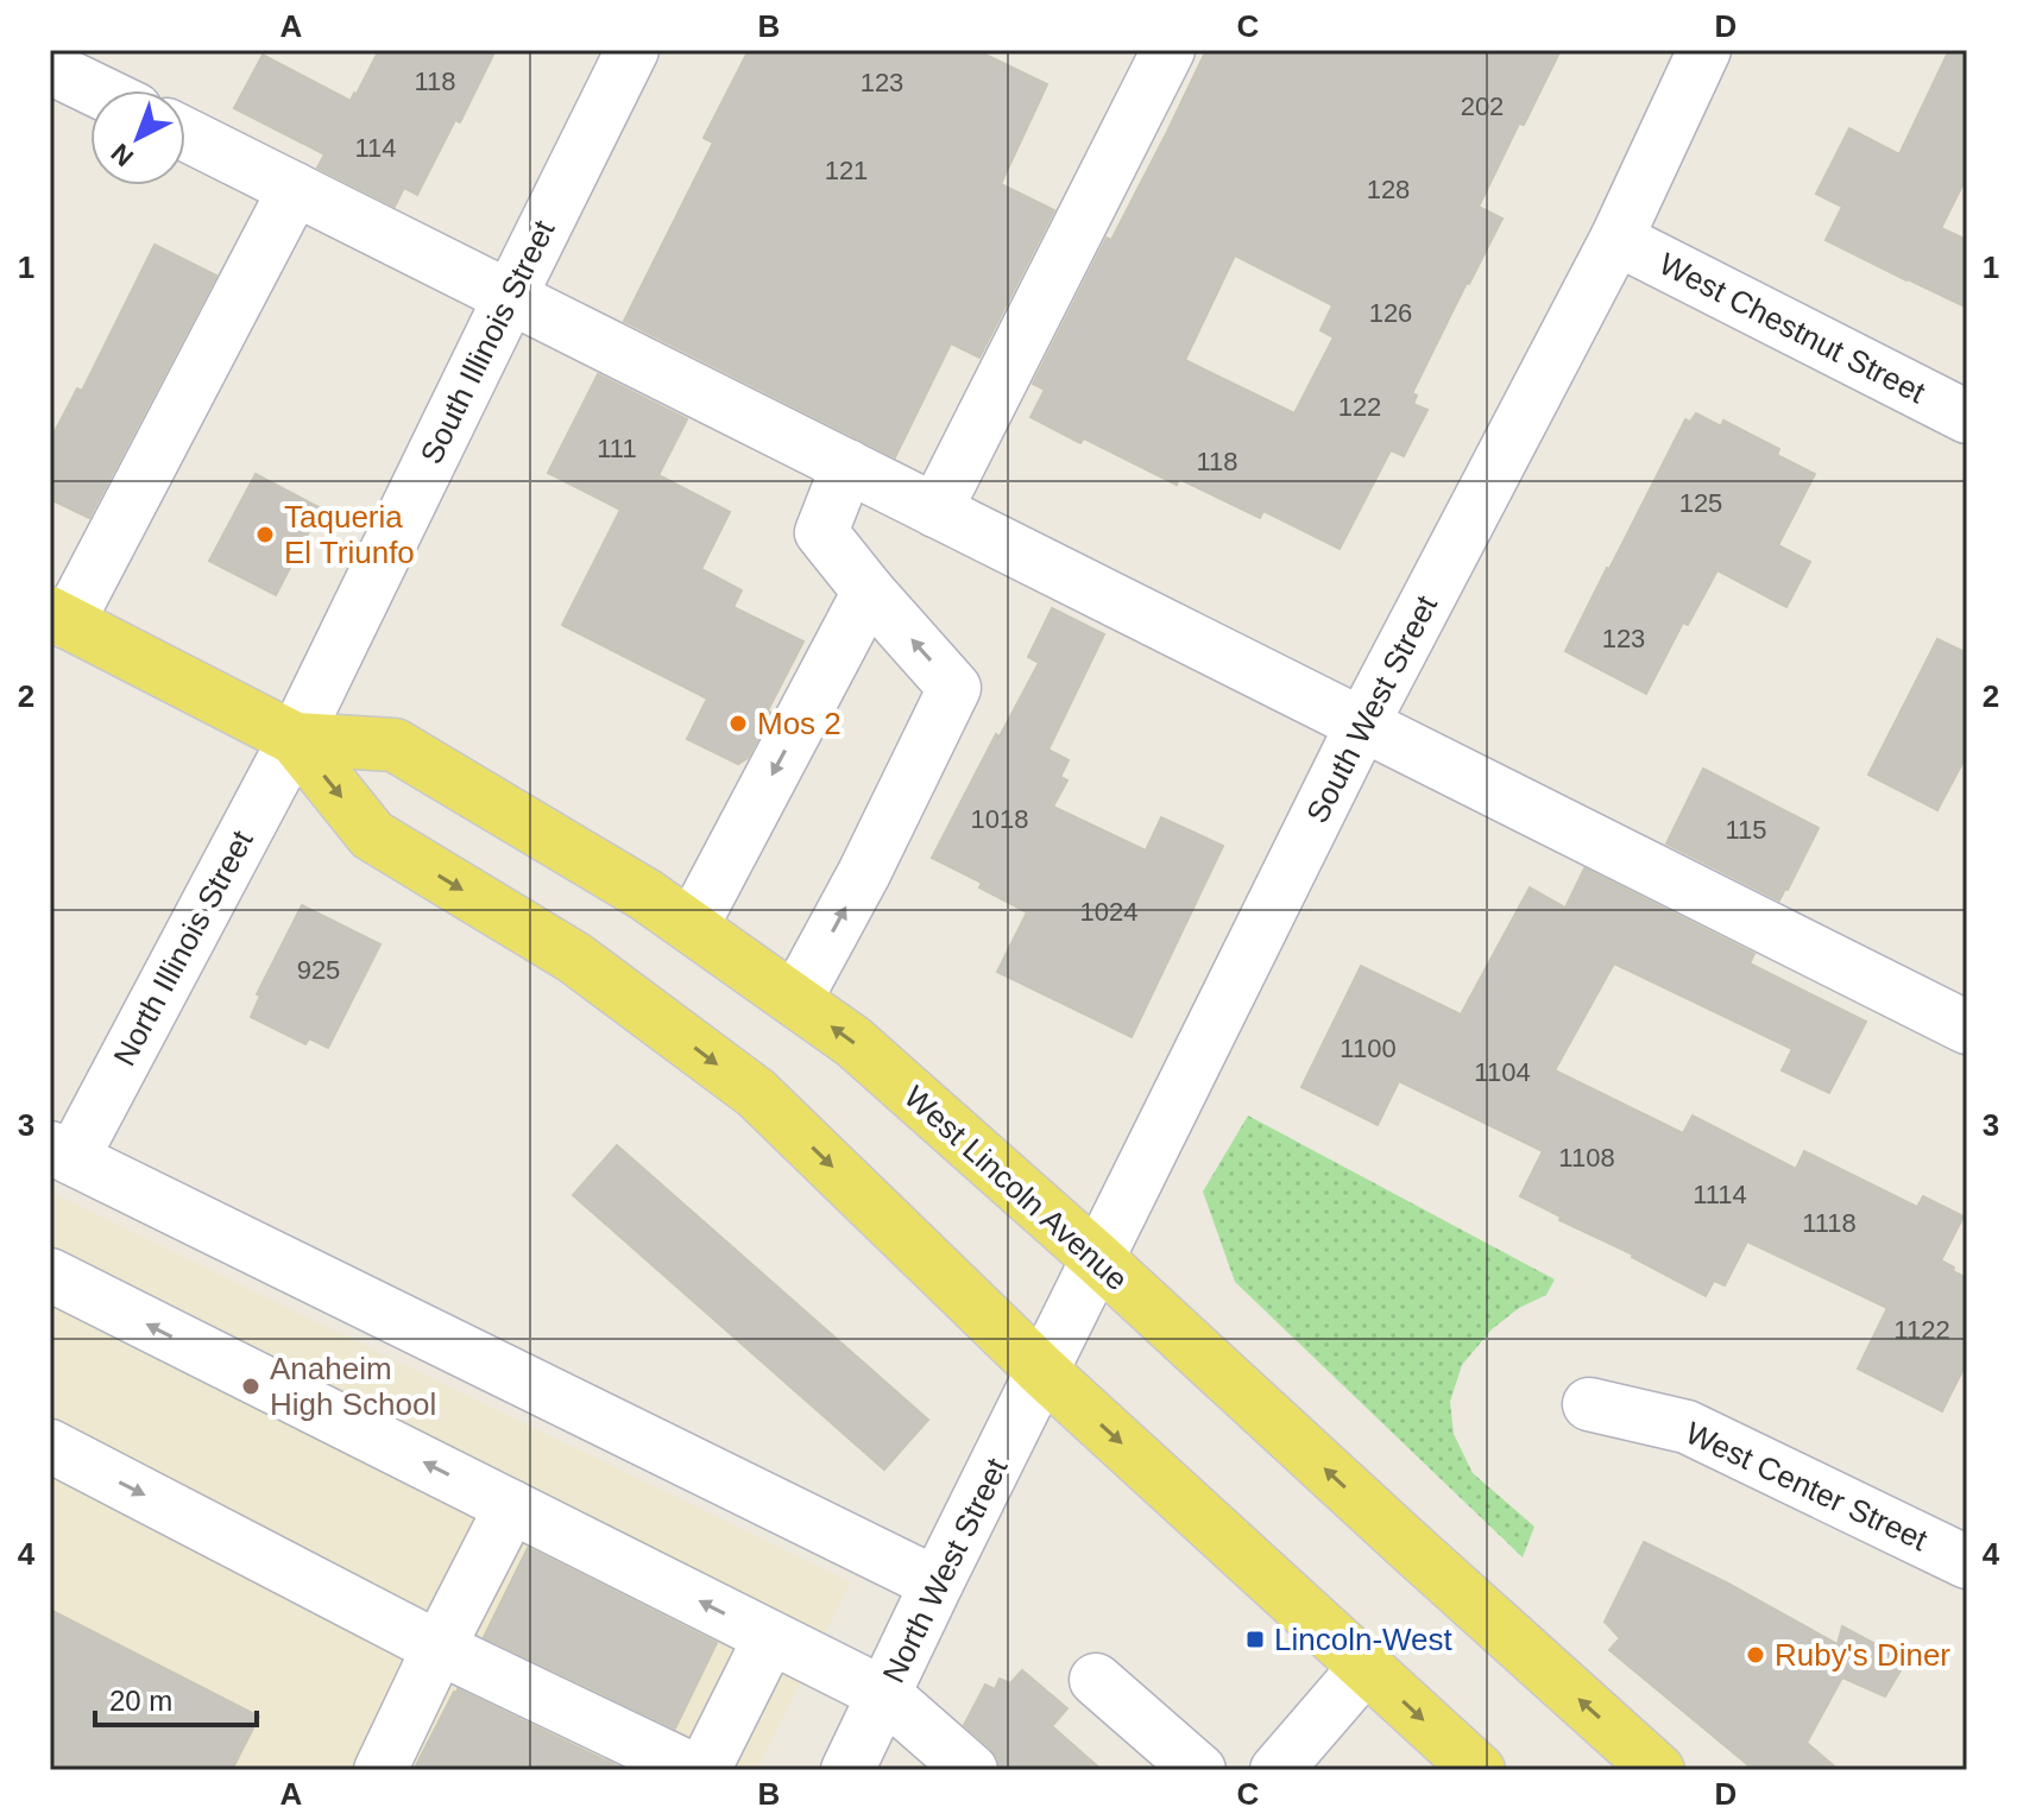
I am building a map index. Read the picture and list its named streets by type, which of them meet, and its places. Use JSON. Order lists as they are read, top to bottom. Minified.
{"streets":{"main road":["West Lincoln Avenue"],"street":["West Chestnut Street","South Illinois Street","South West Street","North Illinois Street","West Center Street","North West Street"]},"crossings":[["West Chestnut Street","South West Street"],["South Illinois Street","North Illinois Street"],["South Illinois Street","West Lincoln Avenue"],["South West Street","West Lincoln Avenue"],["South West Street","North West Street"],["North Illinois Street","West Lincoln Avenue"],["West Lincoln Avenue","North West Street"]],"places":{"other":["Taqueria El Triunfo","Mos 2","Anaheim High School","Ruby's Diner"],"transit":["Lincoln-West"]},"house_numbers":["118","123","202","114","121","128","126","122","111","118","125","123","1018","115","1024","925","1100","1104","1108","1114","1118","1122"],"scale_bar":"20 m","north":"bottom left","grid":{"columns":["A","B","C","D"],"rows":["1","2","3","4"]}}
